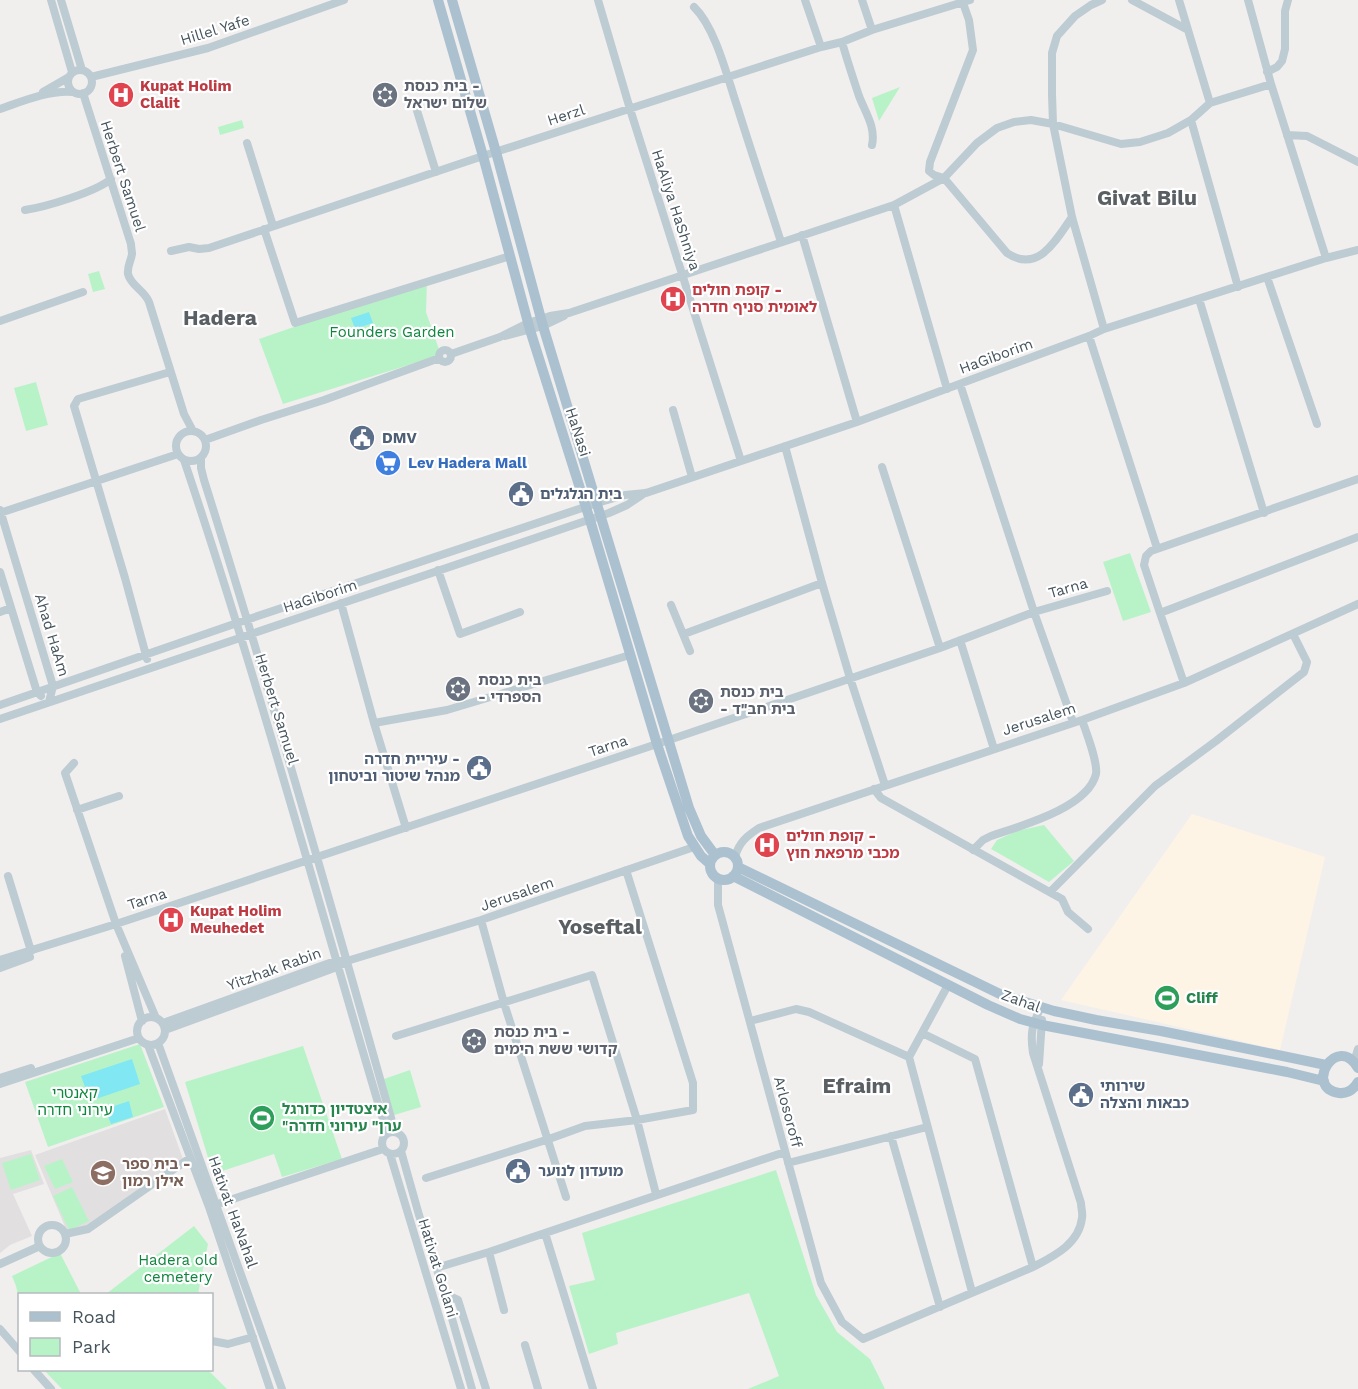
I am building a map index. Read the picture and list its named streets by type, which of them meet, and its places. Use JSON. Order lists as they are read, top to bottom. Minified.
{"streets":{"main road":["HaNasi","Zahal"],"street":["Hillel Yafe","Herzl","Herbert Samuel","HaAliya HaShniya","HaGiborim","Tarna","Ahad HaAm","Jerusalem","Yitzhak Rabin","Arlosoroff","Hativat HaNahal","Hativat Golani"]},"crossings":[["Hillel Yafe","Herbert Samuel"],["Herzl","HaAliya HaShniya"],["Herzl","HaNasi"],["Herbert Samuel","HaGiborim"],["Herbert Samuel","Tarna"],["Herbert Samuel","Jerusalem"],["Herbert Samuel","Yitzhak Rabin"],["HaAliya HaShniya","HaGiborim"],["HaGiborim","HaNasi"],["HaGiborim","Ahad HaAm"],["HaNasi","Tarna"],["HaNasi","Jerusalem"],["HaNasi","Zahal"],["HaNasi","Arlosoroff"],["Jerusalem","Yitzhak Rabin"],["Jerusalem","Zahal"],["Jerusalem","Arlosoroff"],["Yitzhak Rabin","Hativat HaNahal"],["Zahal","Arlosoroff"]],"districts":["Givat Bilu","Hadera","Yoseftal","Efraim"],"parks":["Founders Garden","קאנטרי עירוני חדרה","Hadera old cemetery"],"places":{"hospital":["Kupat Holim Clalit","קופת חולים - לאומית סניף חדרה","קופת חולים - מכבי מרפאת חוץ","Kupat Holim Meuhedet"],"synagogue":["בית כנסת - שלום ישראל","בית כנסת - הספרדי","בית כנסת - בית חב\"ד","בית כנסת - קדושי ששת הימים"],"public building":["DMV","בית הגלגלים","עיריית חדרה - מנהל שיטור וביטחון","שירותי כבאות והצלה","מועדון לנוער"],"supermarket":["Lev Hadera Mall"],"sports":["Cliff","איצטדיון כדורגל \"ערן\" עירוני חדרה"],"school or university":["בית ספר - אילן רמון"]},"legend":["Road","Park"]}
